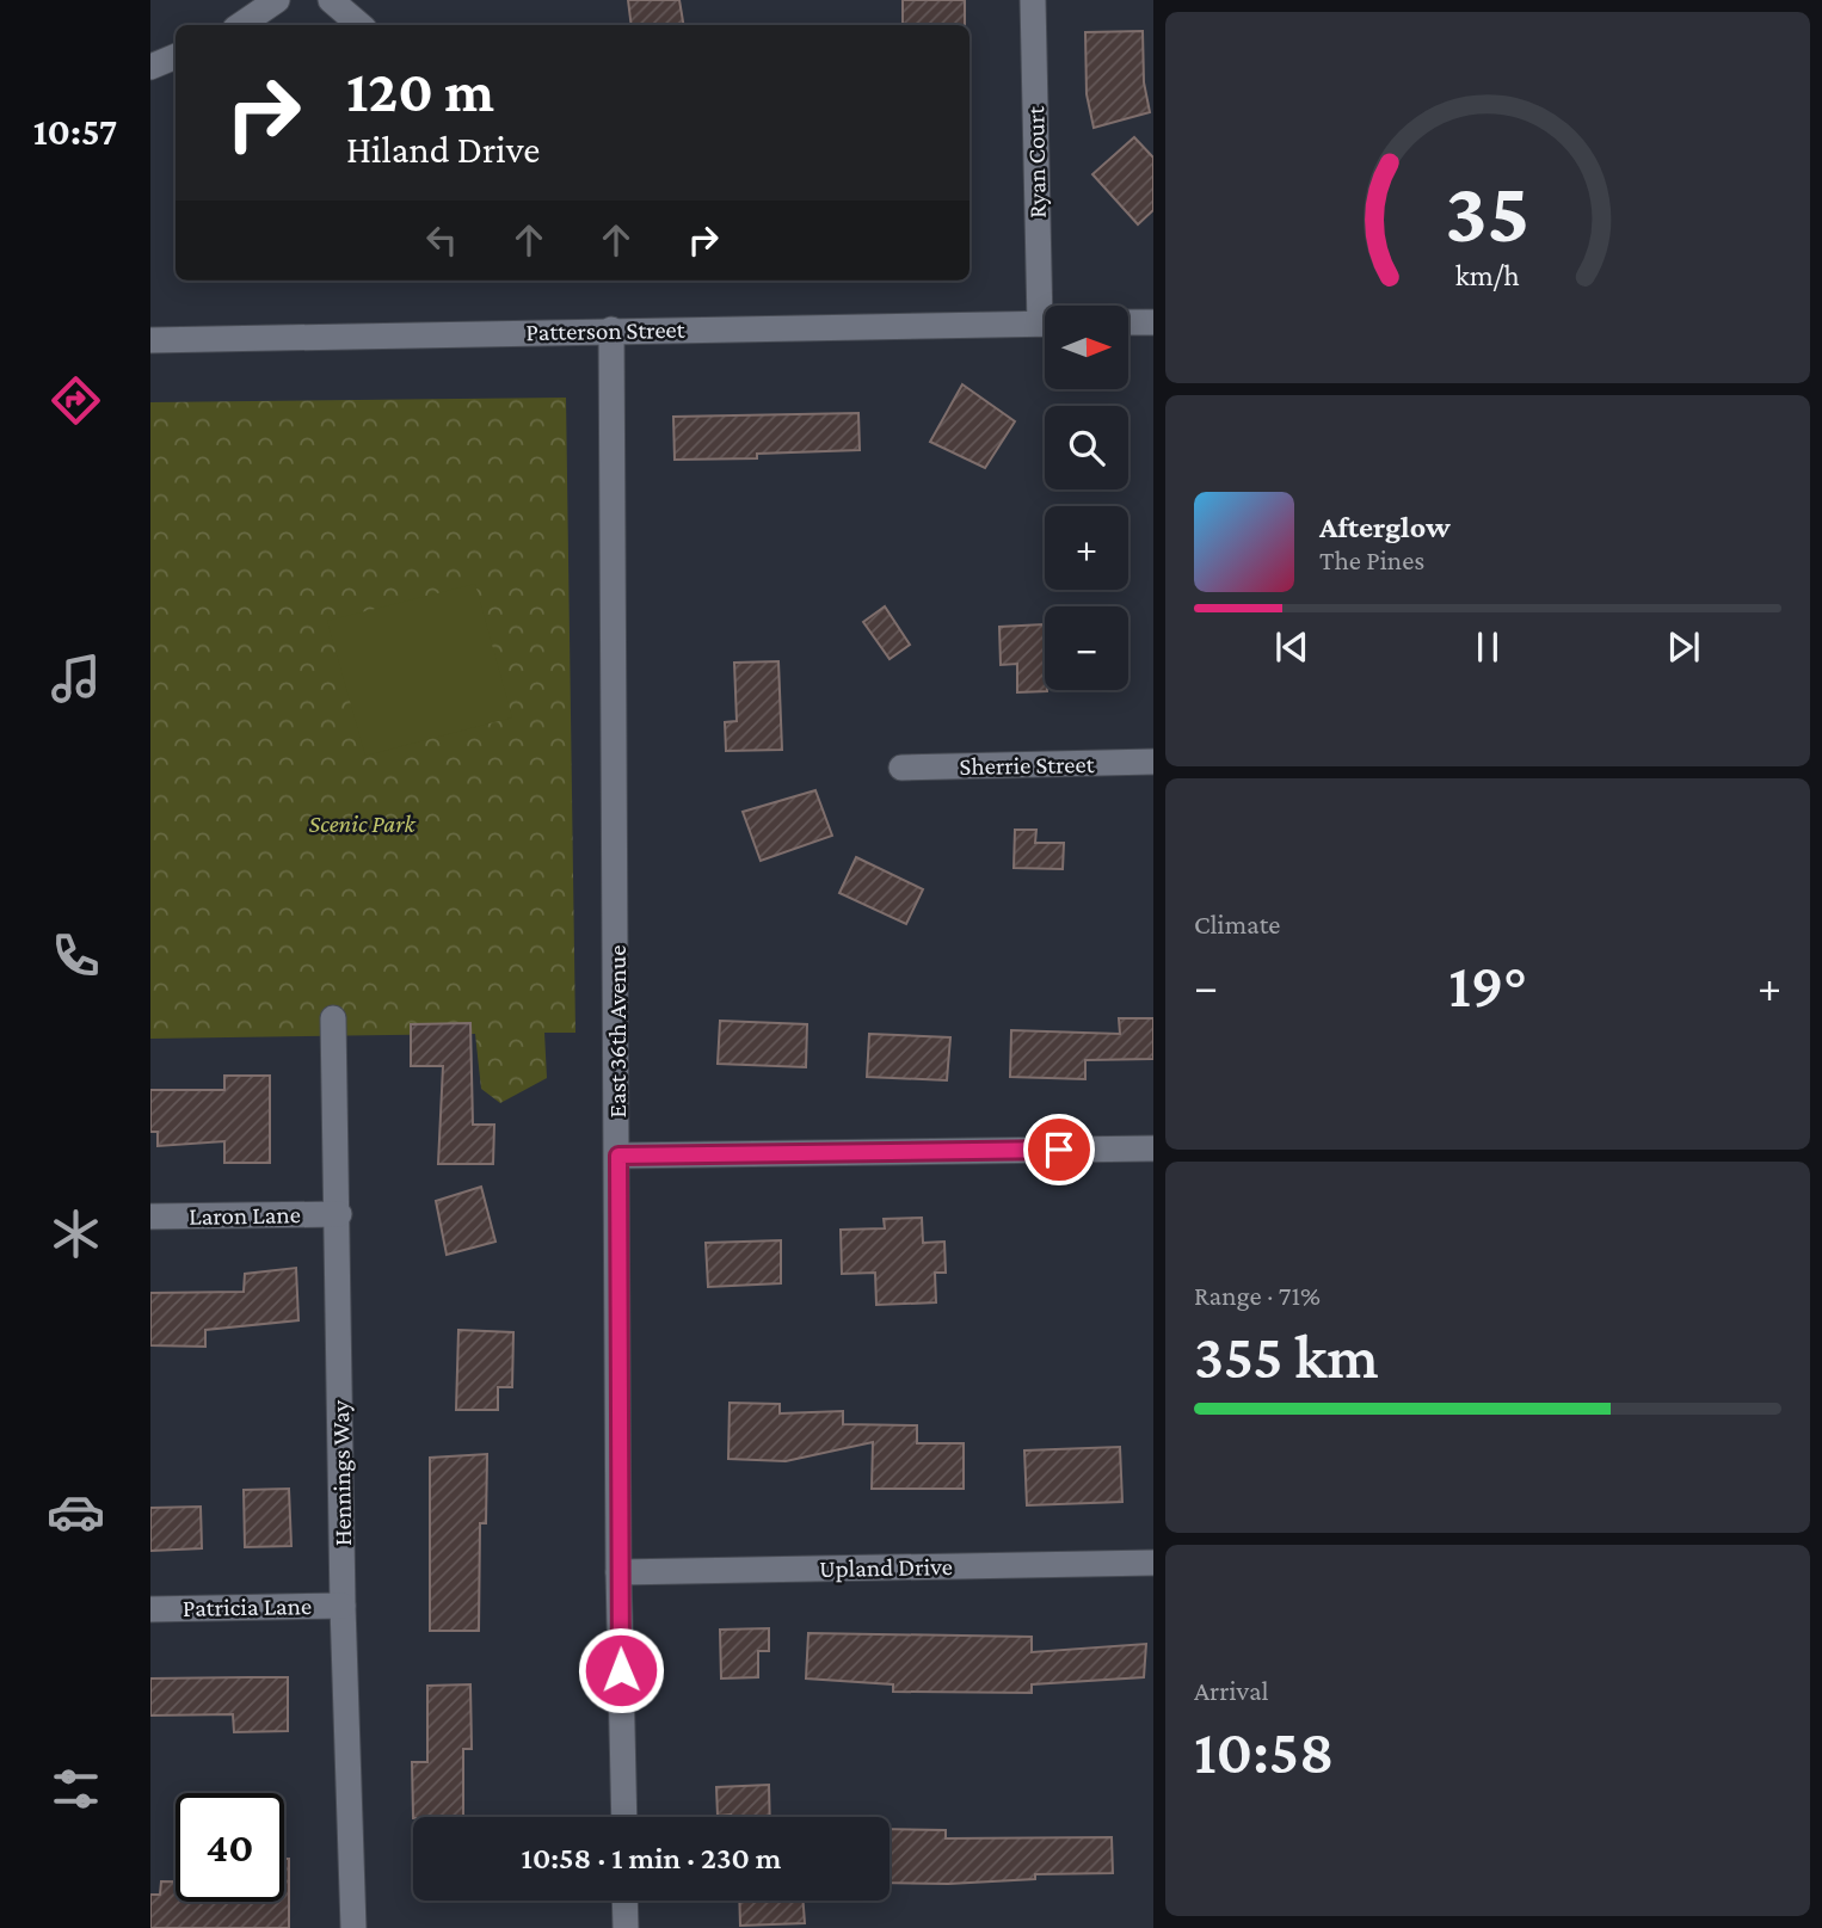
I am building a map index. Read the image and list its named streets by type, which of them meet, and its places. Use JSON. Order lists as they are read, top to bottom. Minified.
{"streets":{"street":["Ryan Court","Patterson Street","Sherrie Street","East 36th Avenue","Laron Lane","Hennings Way","Upland Drive","Patricia Lane"]},"crossings":[["Patterson Street","East 36th Avenue"],["East 36th Avenue","Upland Drive"],["Laron Lane","Hennings Way"],["Hennings Way","Patricia Lane"]],"parks":["Scenic Park"],"north":"right","page":{"tabs":"10:57","turn":["120 m","Hiland Drive"],"map_buttons":["+","−"],"song":["Afterglow","The Pines"],"tile":["Climate",["Range · 71%","355 km"],["Arrival","10:58"]],"heat":["−","19°","+"],"limit":"40","trip":"10:58 · 1 min · 230 m","gauge":["35","km/h"]}}
